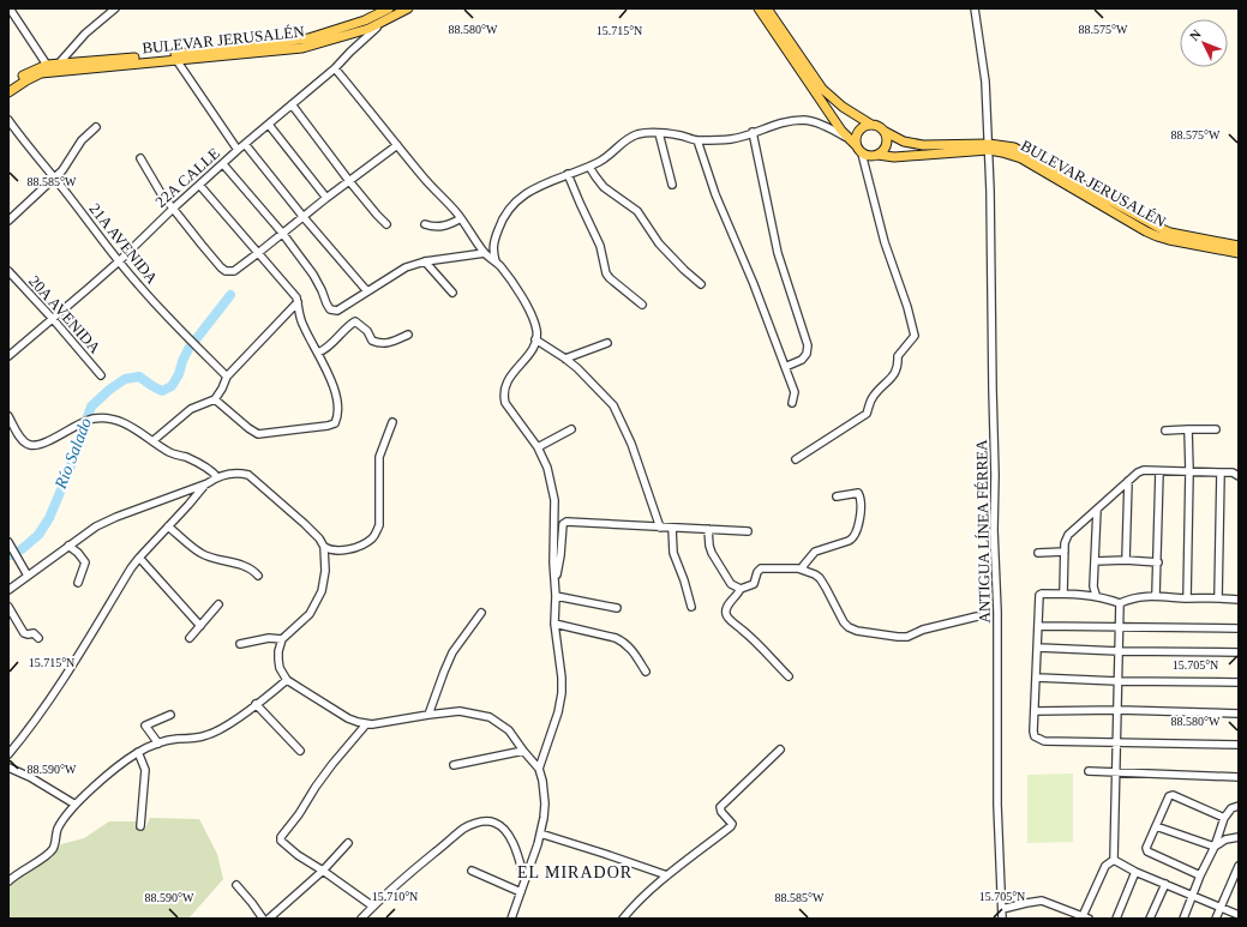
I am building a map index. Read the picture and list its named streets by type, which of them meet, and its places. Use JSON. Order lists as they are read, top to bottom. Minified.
{"streets":{"main road":["BULEVAR JERUSALÉN"],"street":["22A CALLE","21A AVENIDA","20A AVENIDA","ANTIGUA LÍNEA FÉRREA"]},"crossings":[["BULEVAR JERUSALÉN","22A CALLE"],["BULEVAR JERUSALÉN","ANTIGUA LÍNEA FÉRREA"],["22A CALLE","21A AVENIDA"],["22A CALLE","20A AVENIDA"]],"districts":["EL MIRADOR"],"water":["Río Salado"],"north":"top left","coordinates":["88.580°W","88.575°W","15.715°N","88.585°W","15.705°N","88.590°W","15.710°N"]}
